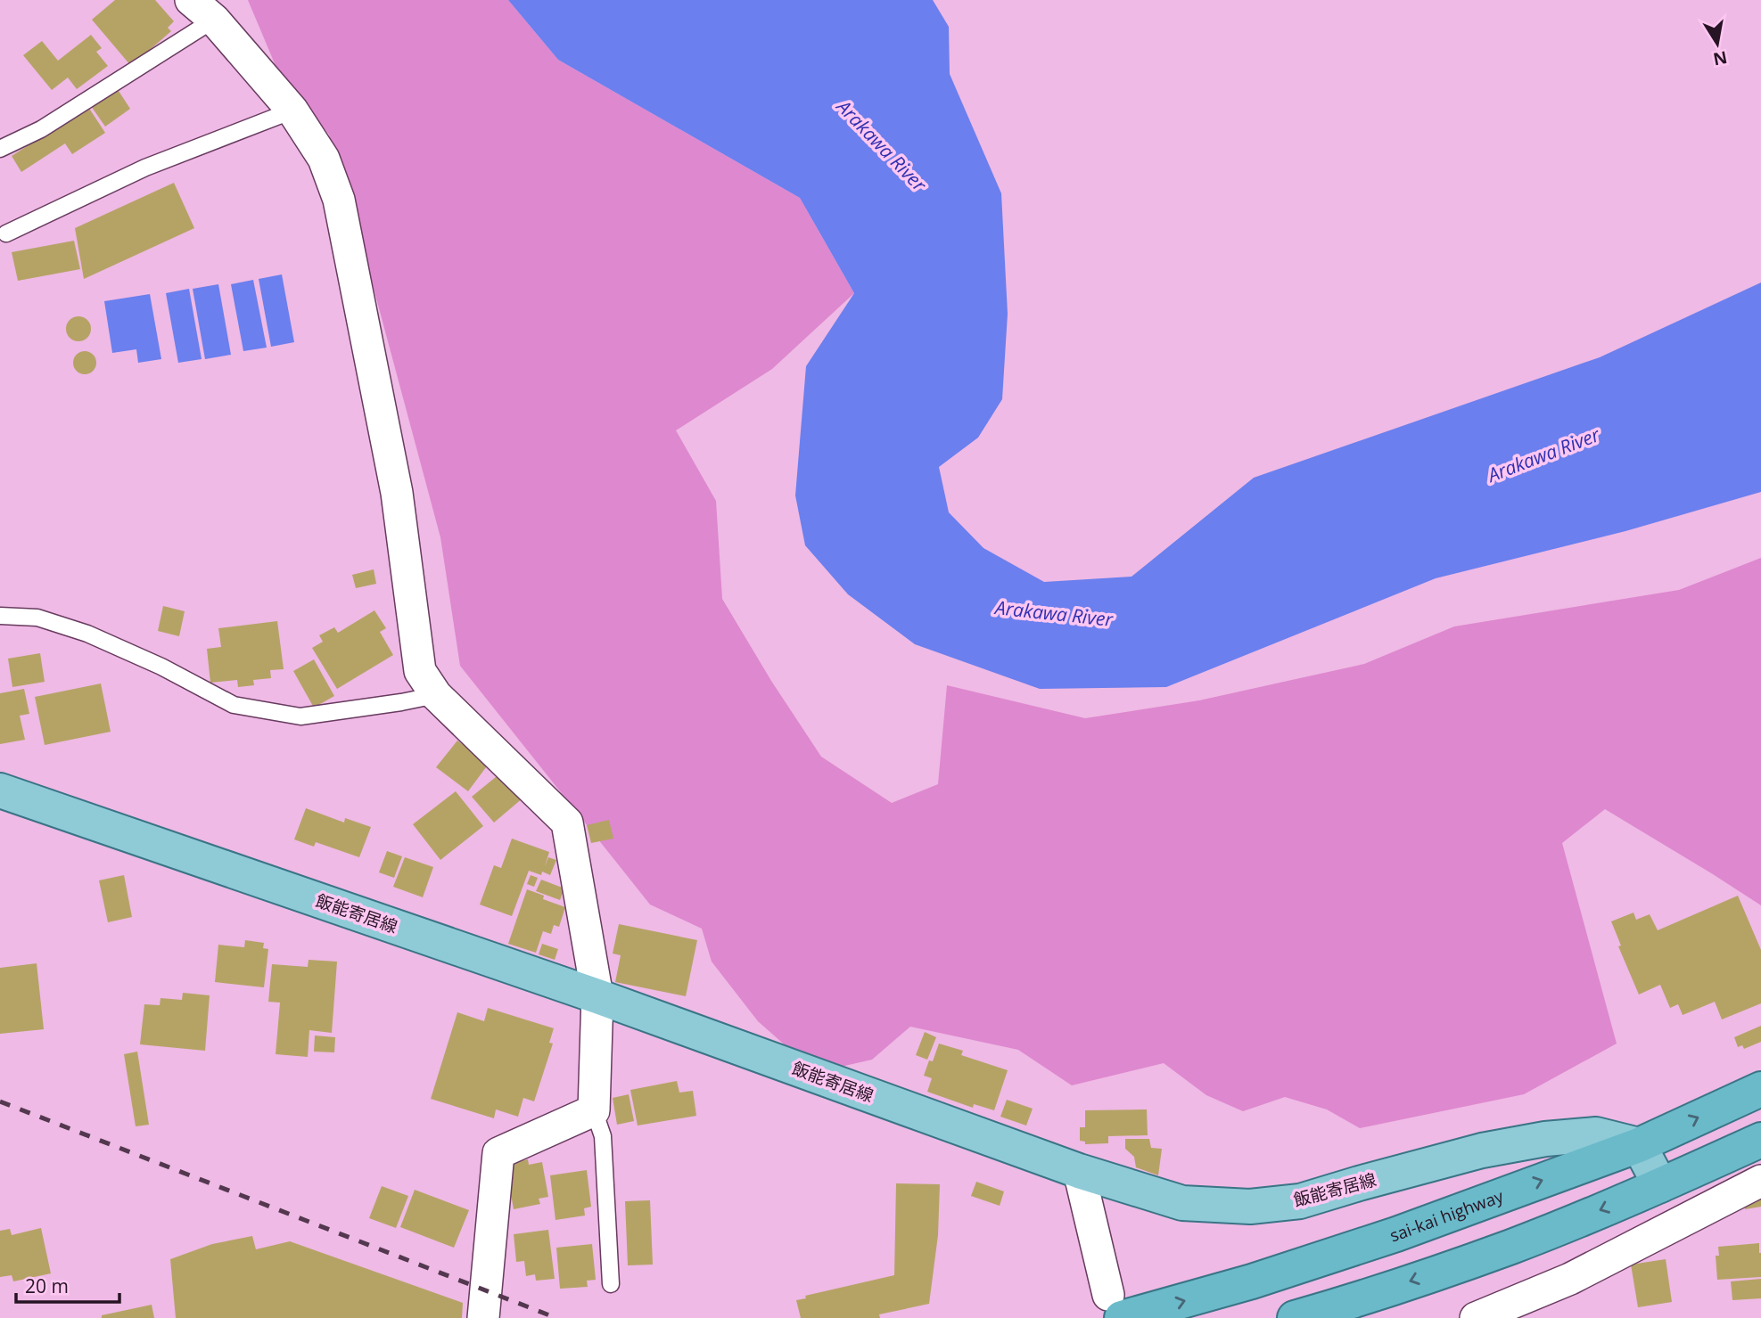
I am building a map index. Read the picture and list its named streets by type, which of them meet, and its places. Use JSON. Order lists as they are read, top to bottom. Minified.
{"streets":{"highway":["sai-kai highway"],"main road":["飯能寄居線"]},"crossings":[["飯能寄居線","sai-kai highway"]],"water":["Arakawa River"],"scale_bar":"20 m","north":"bottom"}
